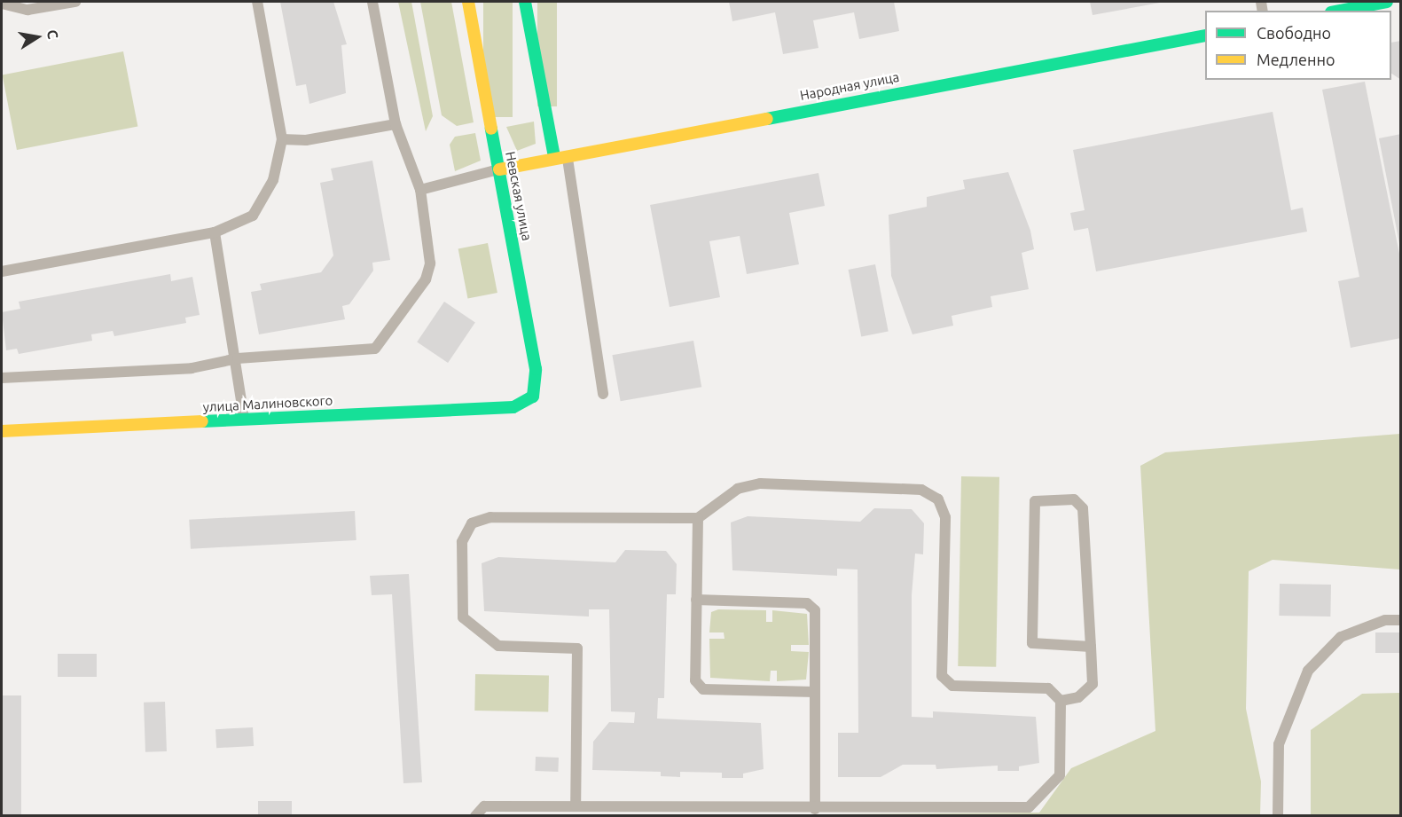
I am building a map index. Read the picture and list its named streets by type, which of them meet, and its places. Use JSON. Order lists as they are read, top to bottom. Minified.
{"streets":{"street":["Народная улица","Невская улица","улица Малиновского"]},"crossings":[["Народная улица","Невская улица"],["Невская улица","улица Малиновского"]],"legend":["Свободно","Медленно"],"north":"right"}
